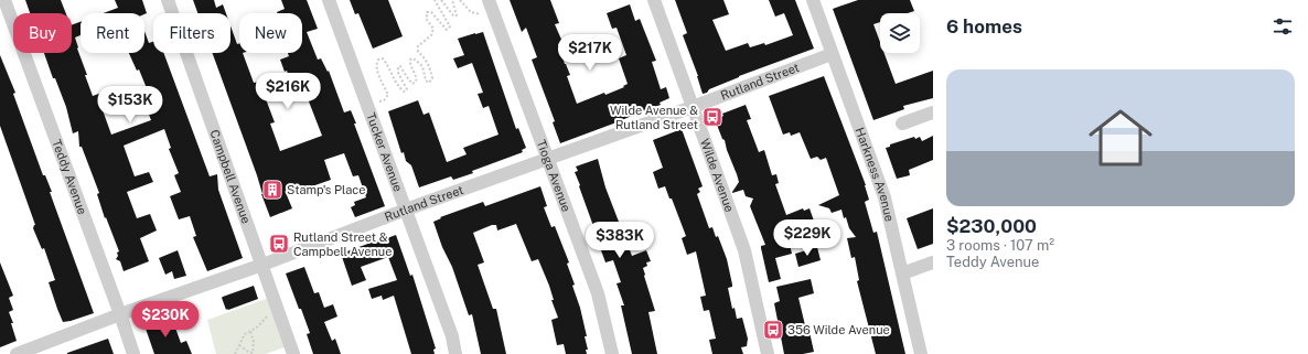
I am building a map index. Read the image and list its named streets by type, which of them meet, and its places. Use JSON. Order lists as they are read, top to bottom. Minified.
{"streets":{"street":["Rutland Street","Tucker Avenue","Harkness Avenue","Wilde Avenue","Teddy Avenue","Campbell Avenue","Tioga Avenue"]},"crossings":[["Rutland Street","Tucker Avenue"],["Rutland Street","Harkness Avenue"],["Rutland Street","Wilde Avenue"],["Rutland Street","Teddy Avenue"],["Rutland Street","Campbell Avenue"],["Rutland Street","Tioga Avenue"]],"places":{"bus stop":["Wilde Avenue & Rutland Street","Rutland Street & Campbell Avenue","356 Wilde Avenue"],"building":["Stamp's Place"]},"page":{"heading":"6 homes","chip":["Buy","Rent","Filters","New"],"price":["$217K","$216K","$153K","$229K","$383K","$230K"],"list":[{"name":"$230,000","note":"3 rooms · 107 m² · Teddy Avenue"}]}}
